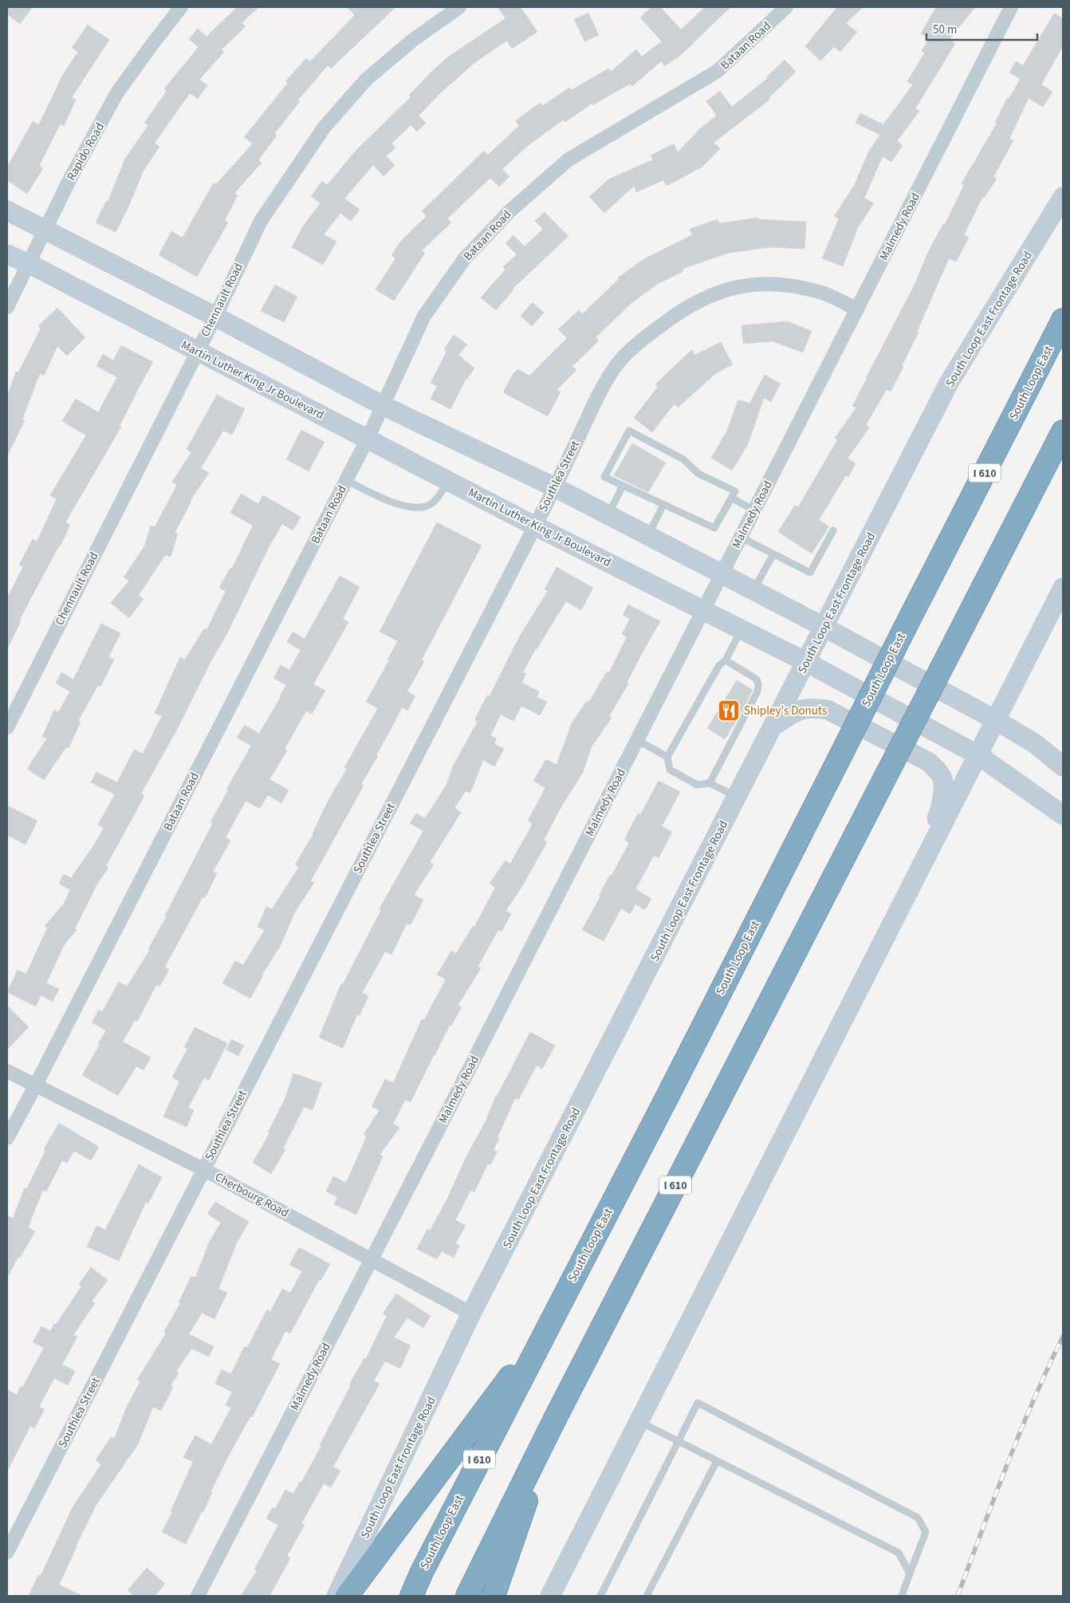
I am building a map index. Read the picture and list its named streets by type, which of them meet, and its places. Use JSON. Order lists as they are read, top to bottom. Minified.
{"streets":{"highway":["South Loop East","I 610"],"main road":["South Loop East Frontage Road","Martin Luther King Jr Boulevard"],"street":["Bataan Road","Rapido Road","Malmedy Road","Chennault Road","Southlea Street","Cherbourg Road"]},"crossings":[["Bataan Road","Martin Luther King Jr Boulevard"],["Bataan Road","Cherbourg Road"],["Rapido Road","Martin Luther King Jr Boulevard"],["Malmedy Road","Martin Luther King Jr Boulevard"],["Malmedy Road","Southlea Street"],["Malmedy Road","Cherbourg Road"],["Chennault Road","Martin Luther King Jr Boulevard"],["South Loop East Frontage Road","Martin Luther King Jr Boulevard"],["South Loop East Frontage Road","Cherbourg Road"],["Martin Luther King Jr Boulevard","Southlea Street"],["Southlea Street","Cherbourg Road"]],"places":{"restaurant":["Shipley's Donuts"]},"scale_bar":"50 m"}
